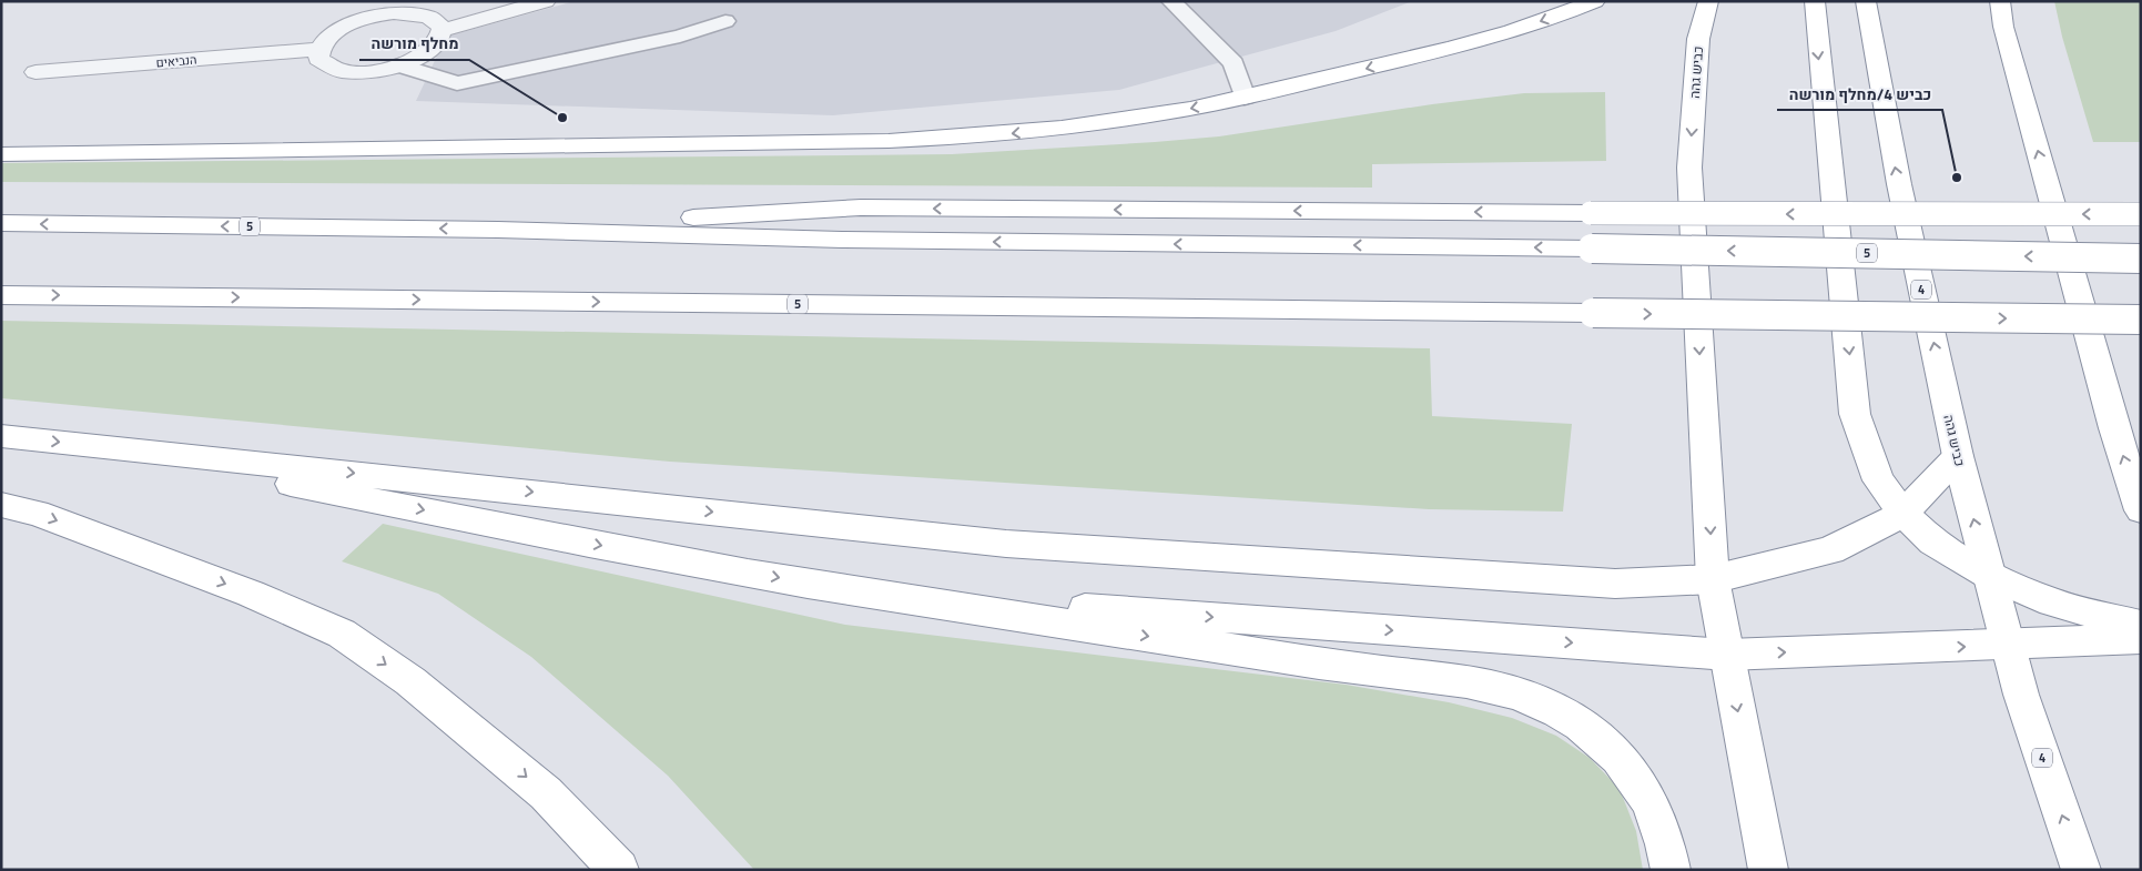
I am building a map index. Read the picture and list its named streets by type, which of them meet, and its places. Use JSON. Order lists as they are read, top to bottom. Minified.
{"streets":{"highway":["כביש גהה","5","4"],"street":["הנביאים"]},"places":["מחלף מורשה","כביש 4/מחלף מורשה"]}
